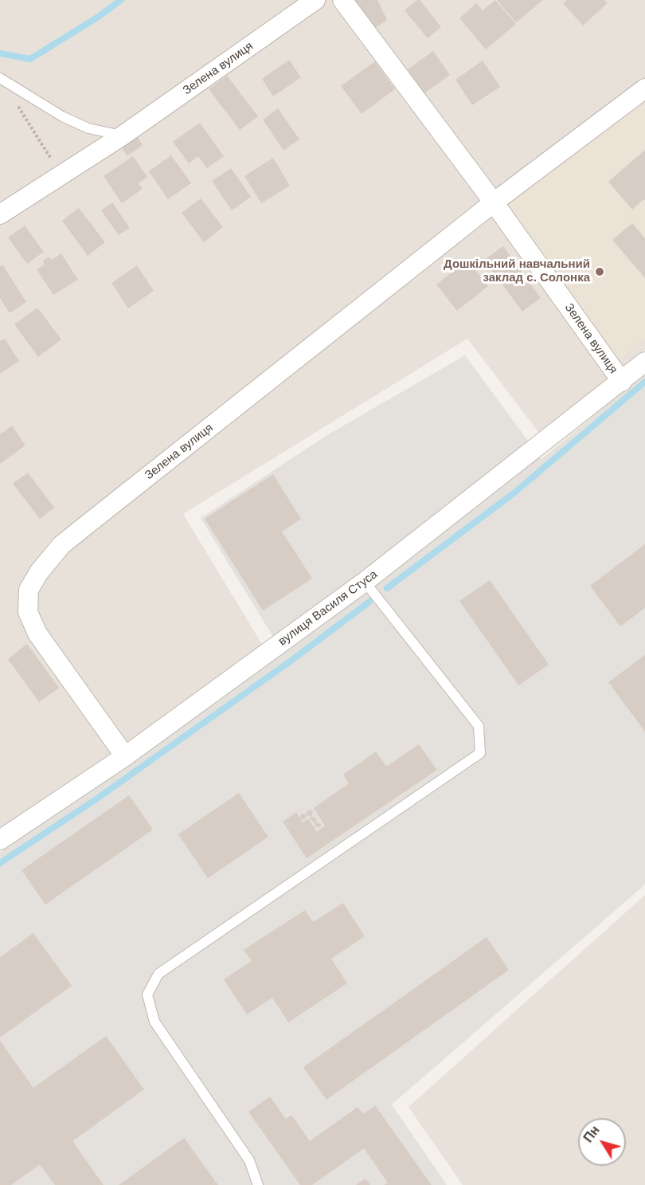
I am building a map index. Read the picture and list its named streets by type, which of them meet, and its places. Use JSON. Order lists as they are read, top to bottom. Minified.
{"streets":{"street":["Зелена вулиця","вулиця Василя Стуса"]},"crossings":[["Зелена вулиця","вулиця Василя Стуса"]],"places":["Дошкільний навчальний заклад с. Солонка"],"north":"top left"}
